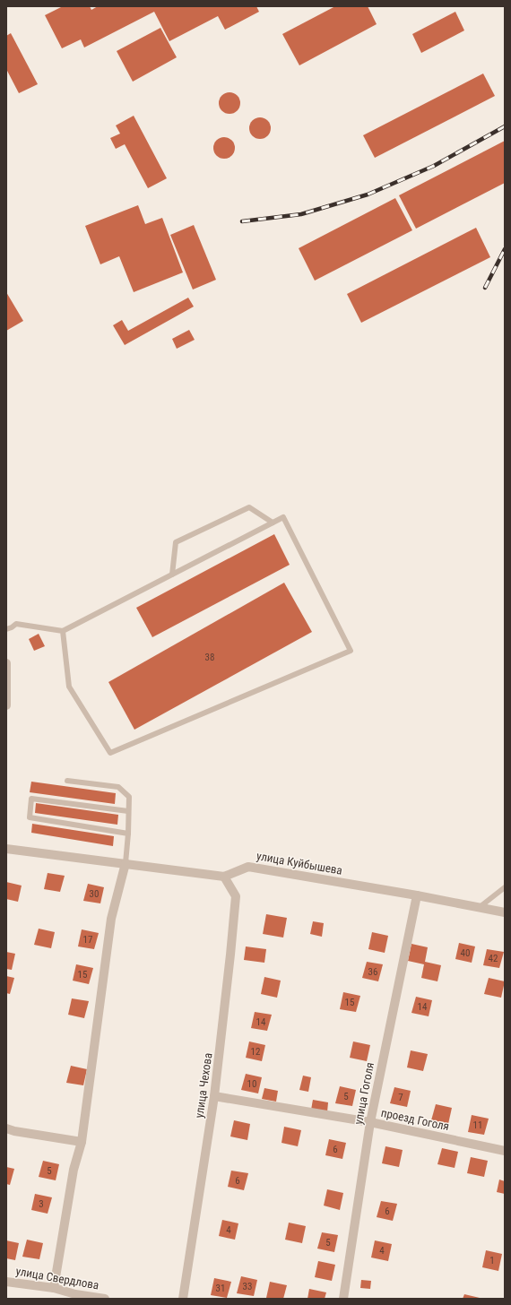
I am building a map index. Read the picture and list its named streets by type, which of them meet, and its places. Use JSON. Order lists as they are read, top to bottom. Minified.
{"streets":{"street":["улица Куйбышева","улица Чехова","улица Гоголя","проезд Гоголя","улица Свердлова"]},"crossings":[["улица Куйбышева","улица Чехова"],["улица Куйбышева","улица Гоголя"],["улица Чехова","проезд Гоголя"],["улица Гоголя","проезд Гоголя"]],"house_numbers":["38","30","17","40","42","36","15","15","14","14","12","10","5","7","11","6","5","6","3","6","4","5","4","1","33","31"]}
